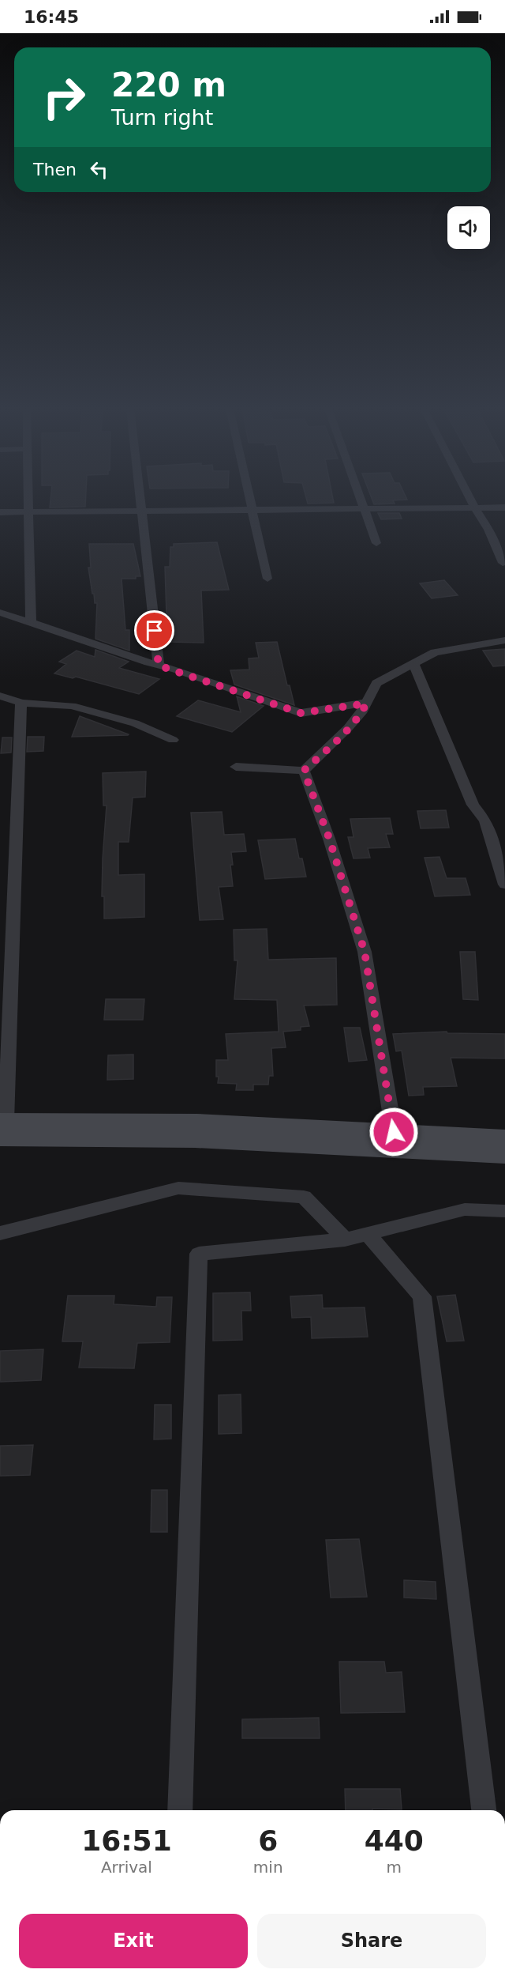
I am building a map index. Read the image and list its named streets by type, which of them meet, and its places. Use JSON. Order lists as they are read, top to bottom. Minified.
{"page":{"status":"16:45","turn":["220 m","Turn right"],"then":"Then","eta":["16:51","Arrival","6","min","440","m"],"buttons":["Exit","Share"]}}
